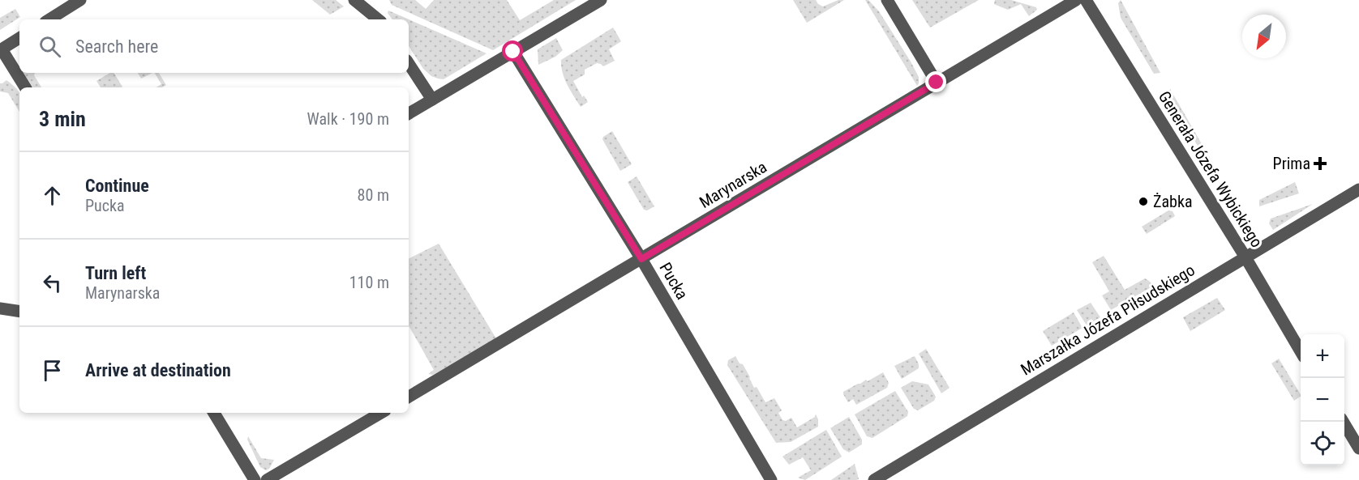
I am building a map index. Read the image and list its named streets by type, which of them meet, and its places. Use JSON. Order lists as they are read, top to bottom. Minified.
{"streets":{"street":["Generała Józefa Wybickiego","Marynarska","Pucka","Marszałka Józefa Piłsudskiego"]},"crossings":[["Generała Józefa Wybickiego","Marszałka Józefa Piłsudskiego"],["Marynarska","Pucka"]],"places":{"health":["Prima"],"other":["Żabka"]},"north":"bottom left","page":{"search":"Search here","heading":["3 min","Walk · 190 m"],"list":[["Continue","Pucka","80 m"],["Turn left","Marynarska","110 m"],"Arrive at destination"],"map_buttons":["+","−"]}}
